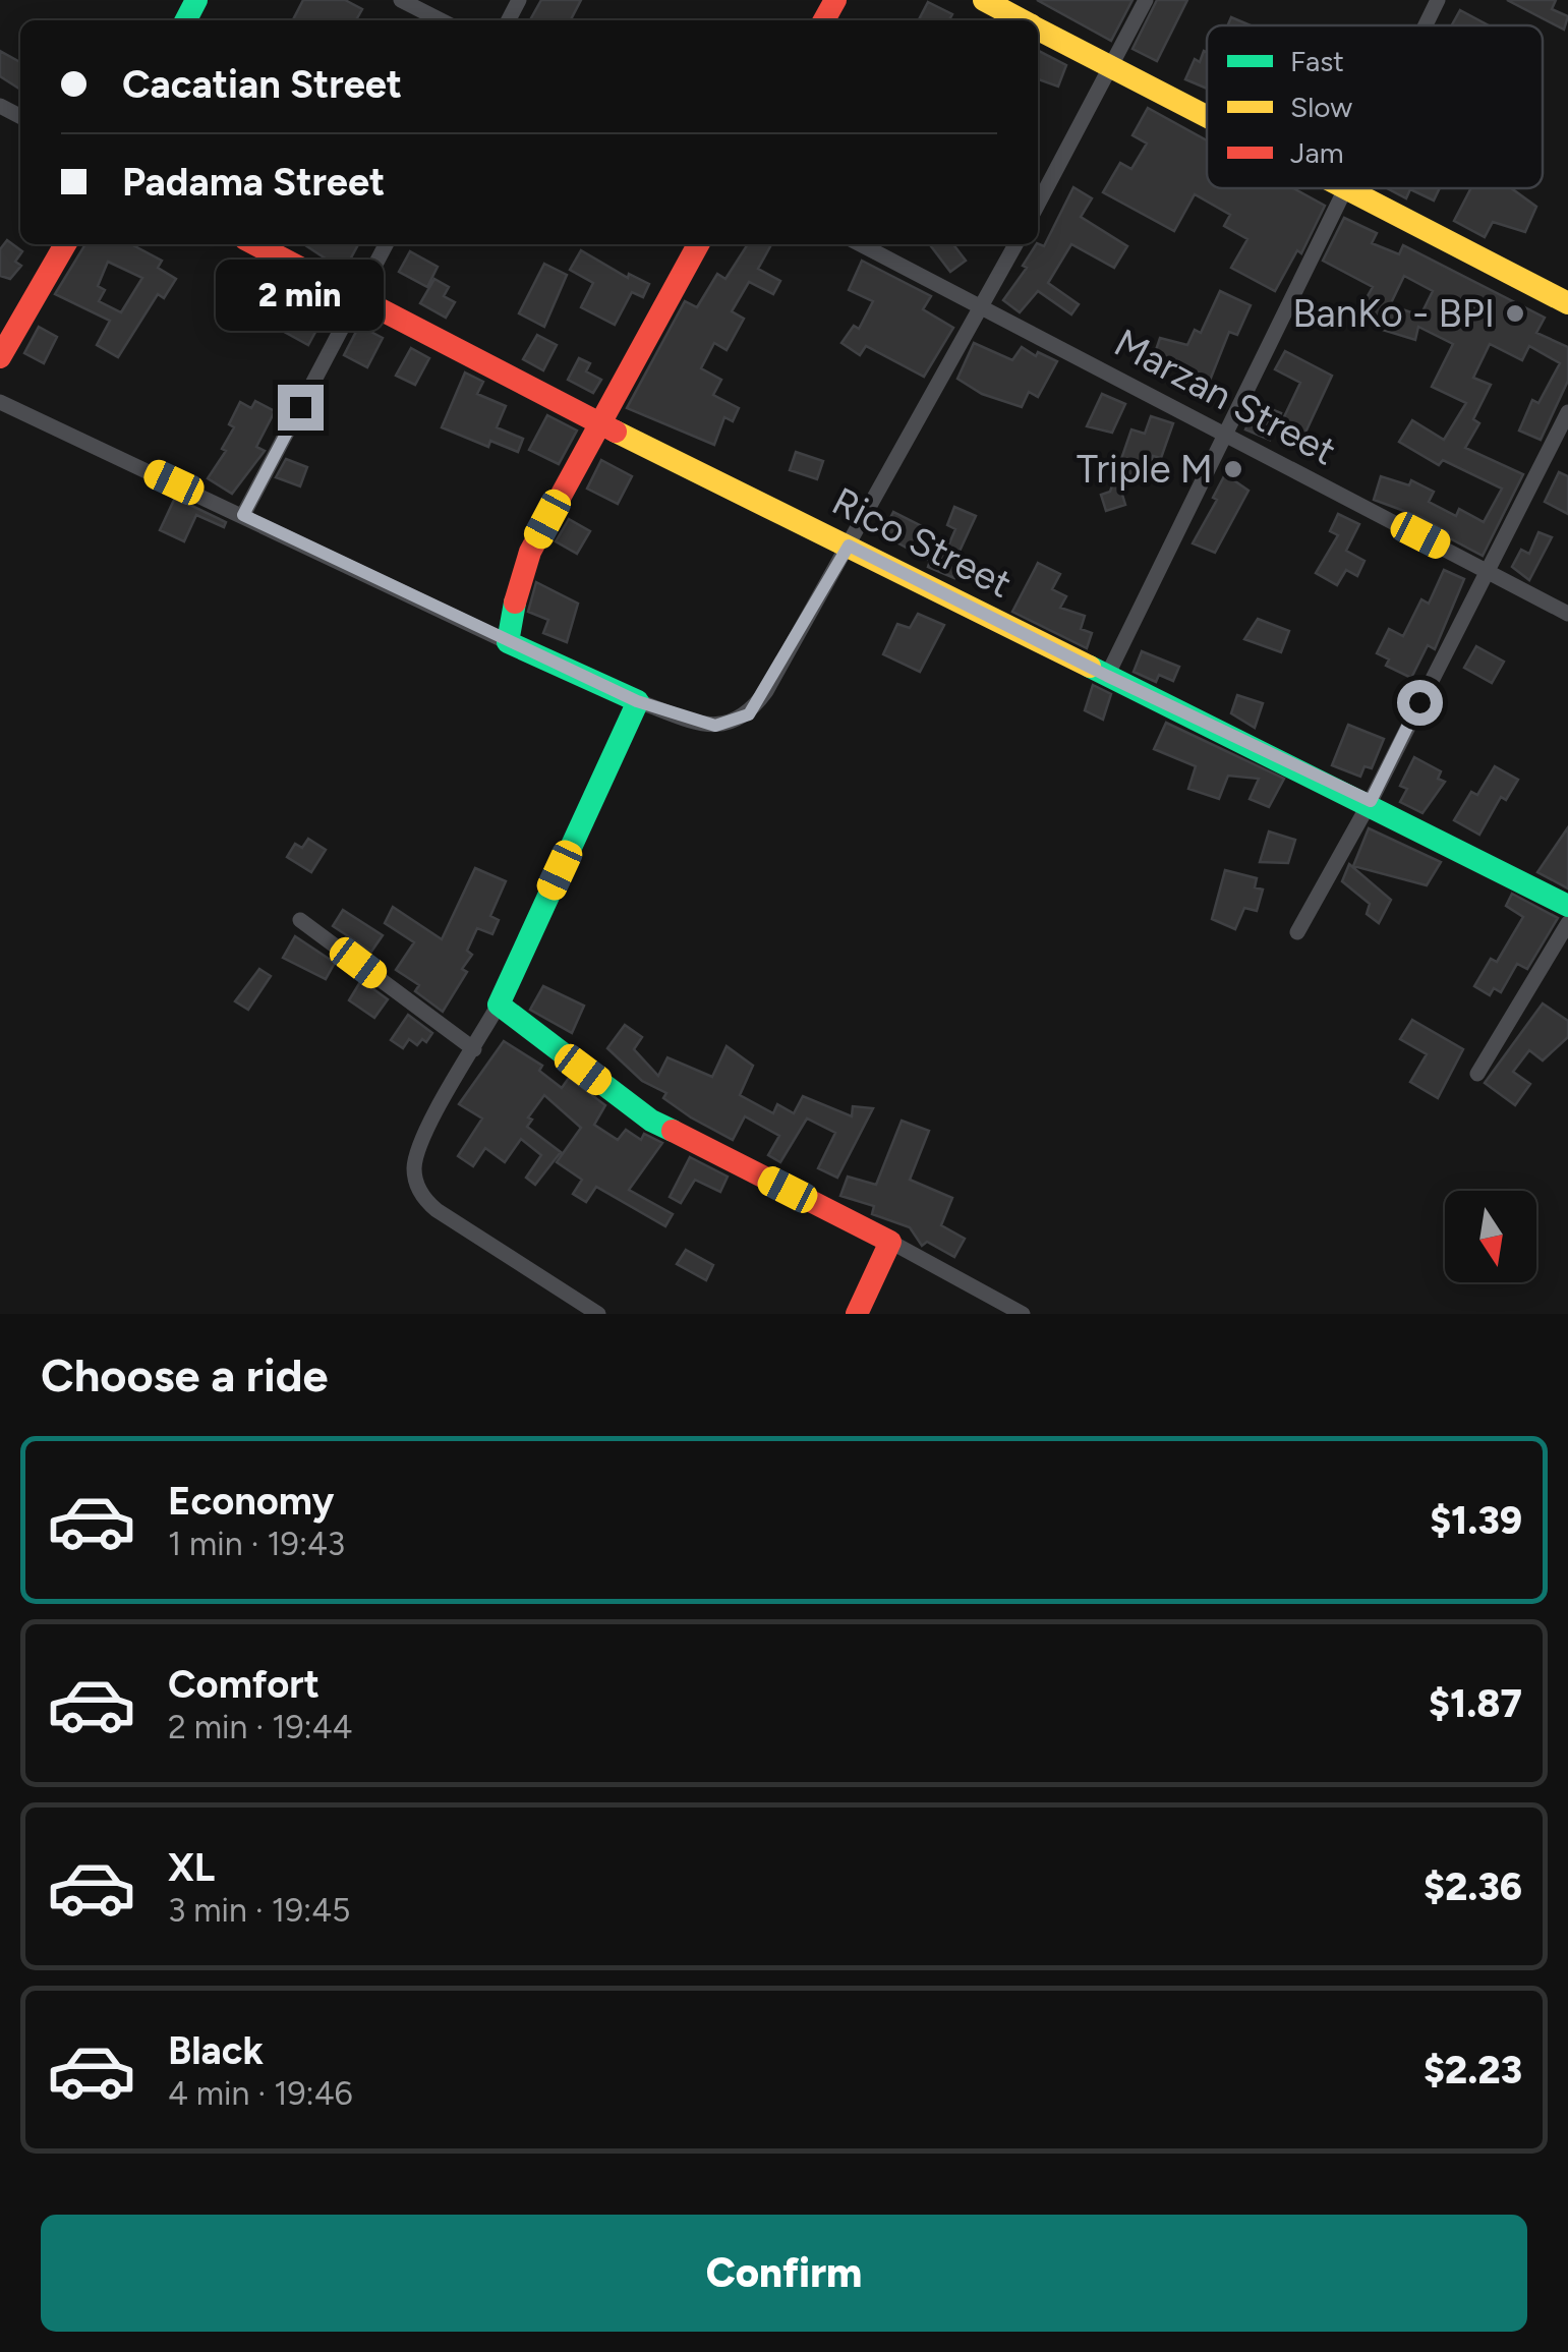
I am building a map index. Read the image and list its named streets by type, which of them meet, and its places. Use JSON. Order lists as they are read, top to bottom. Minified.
{"streets":{"main road":["Rico Street"],"street":["Marzan Street"]},"places":["BanKo - BPI","Triple M"],"legend":["Fast","Slow","Jam"],"north":"bottom","page":{"banner":["Cacatian Street","Padama Street"],"bubble":"2 min","heading":"Choose a ride","list":[{"name":"Economy","note":"1 min · 19:43","value":"$1.39"},{"name":"Comfort","note":"2 min · 19:44","value":"$1.87"},{"name":"XL","note":"3 min · 19:45","value":"$2.36"},{"name":"Black","note":"4 min · 19:46","value":"$2.23"}],"buttons":"Confirm"}}
